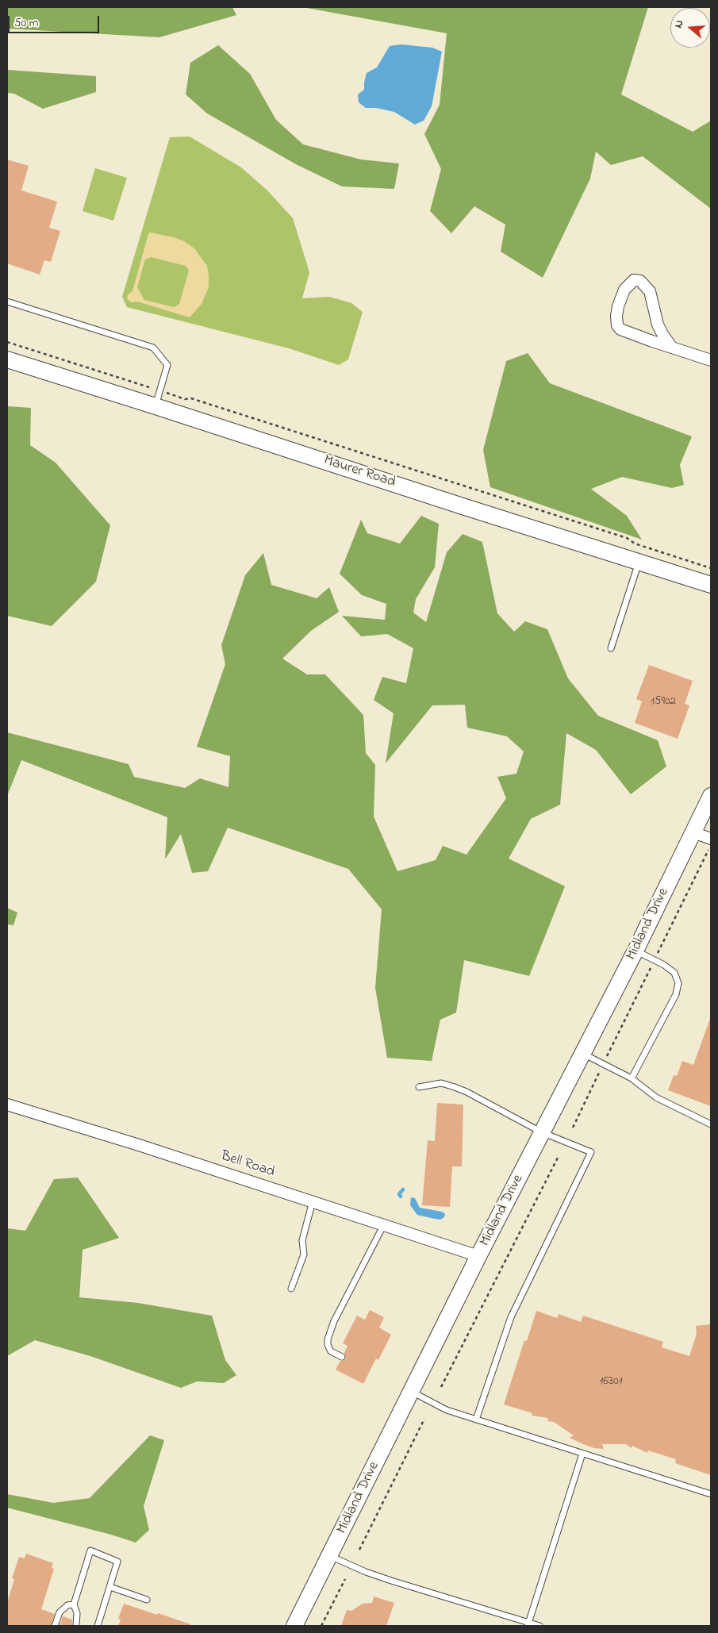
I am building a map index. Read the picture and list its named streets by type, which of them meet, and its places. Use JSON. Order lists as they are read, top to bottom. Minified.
{"streets":{"main road":["Maurer Road","Midland Drive"],"street":["Bell Road"]},"crossings":[["Midland Drive","Bell Road"]],"house_numbers":["15902","16301"],"scale_bar":"50 m","north":"left"}
